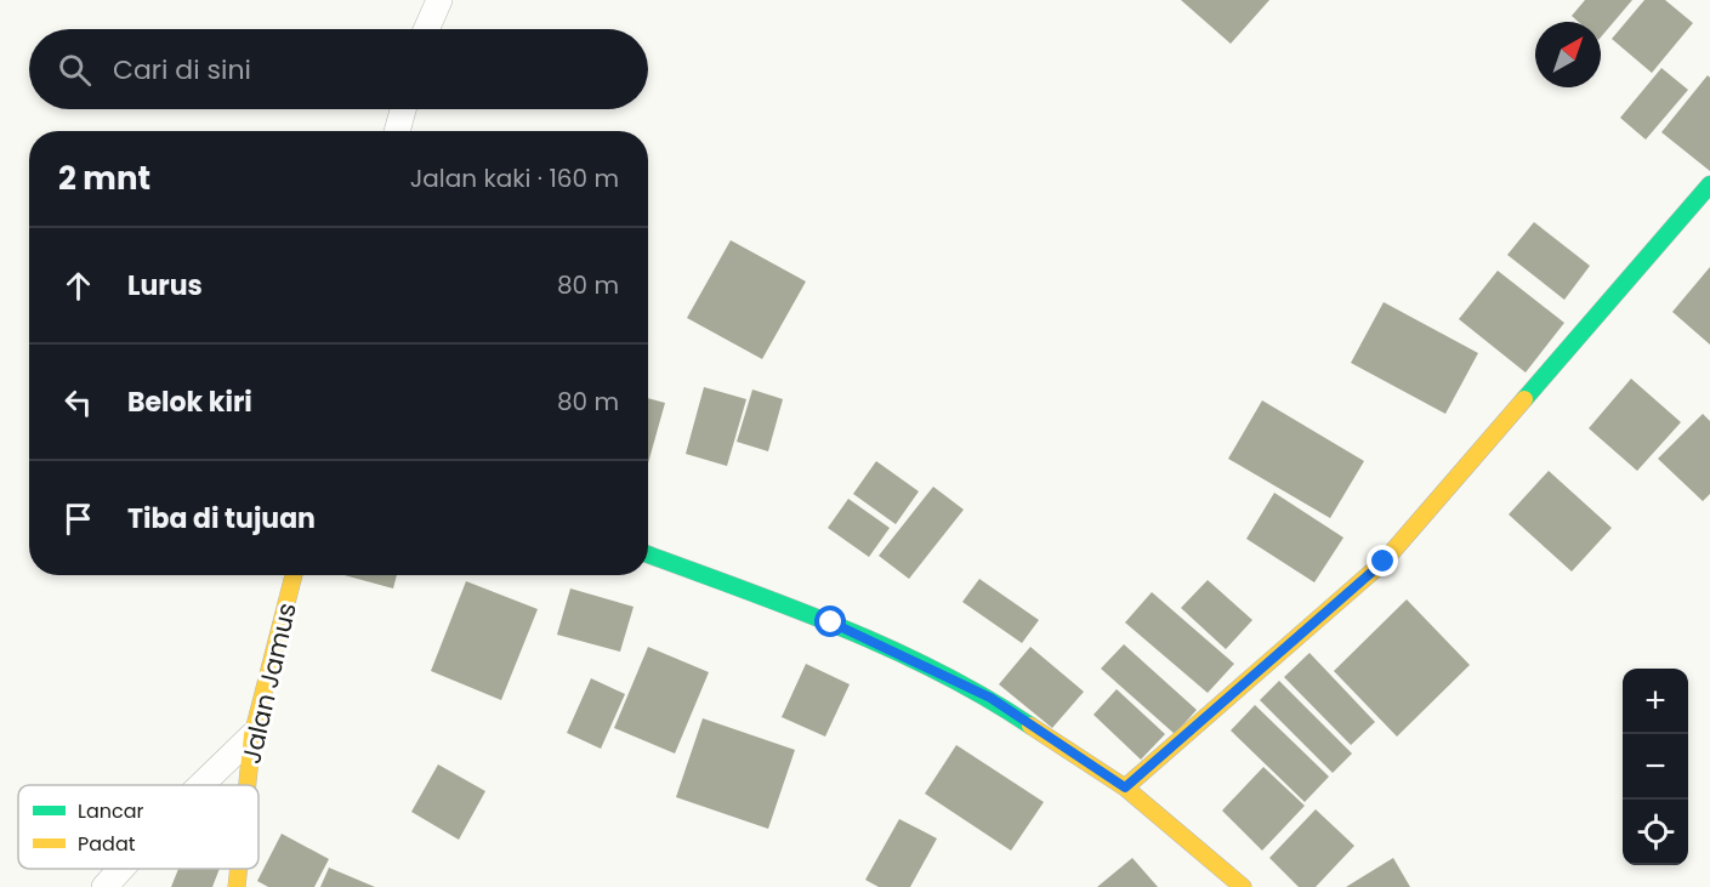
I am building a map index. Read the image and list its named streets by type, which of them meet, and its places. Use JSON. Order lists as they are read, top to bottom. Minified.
{"streets":{"street":["Jalan Jamus"]},"legend":["Lancar","Padat"],"north":"top right","page":{"search":"Cari di sini","heading":["2 mnt","Jalan kaki · 160 m"],"list":[["Lurus","80 m"],["Belok kiri","80 m"],"Tiba di tujuan"],"map_buttons":["+","−"]}}
